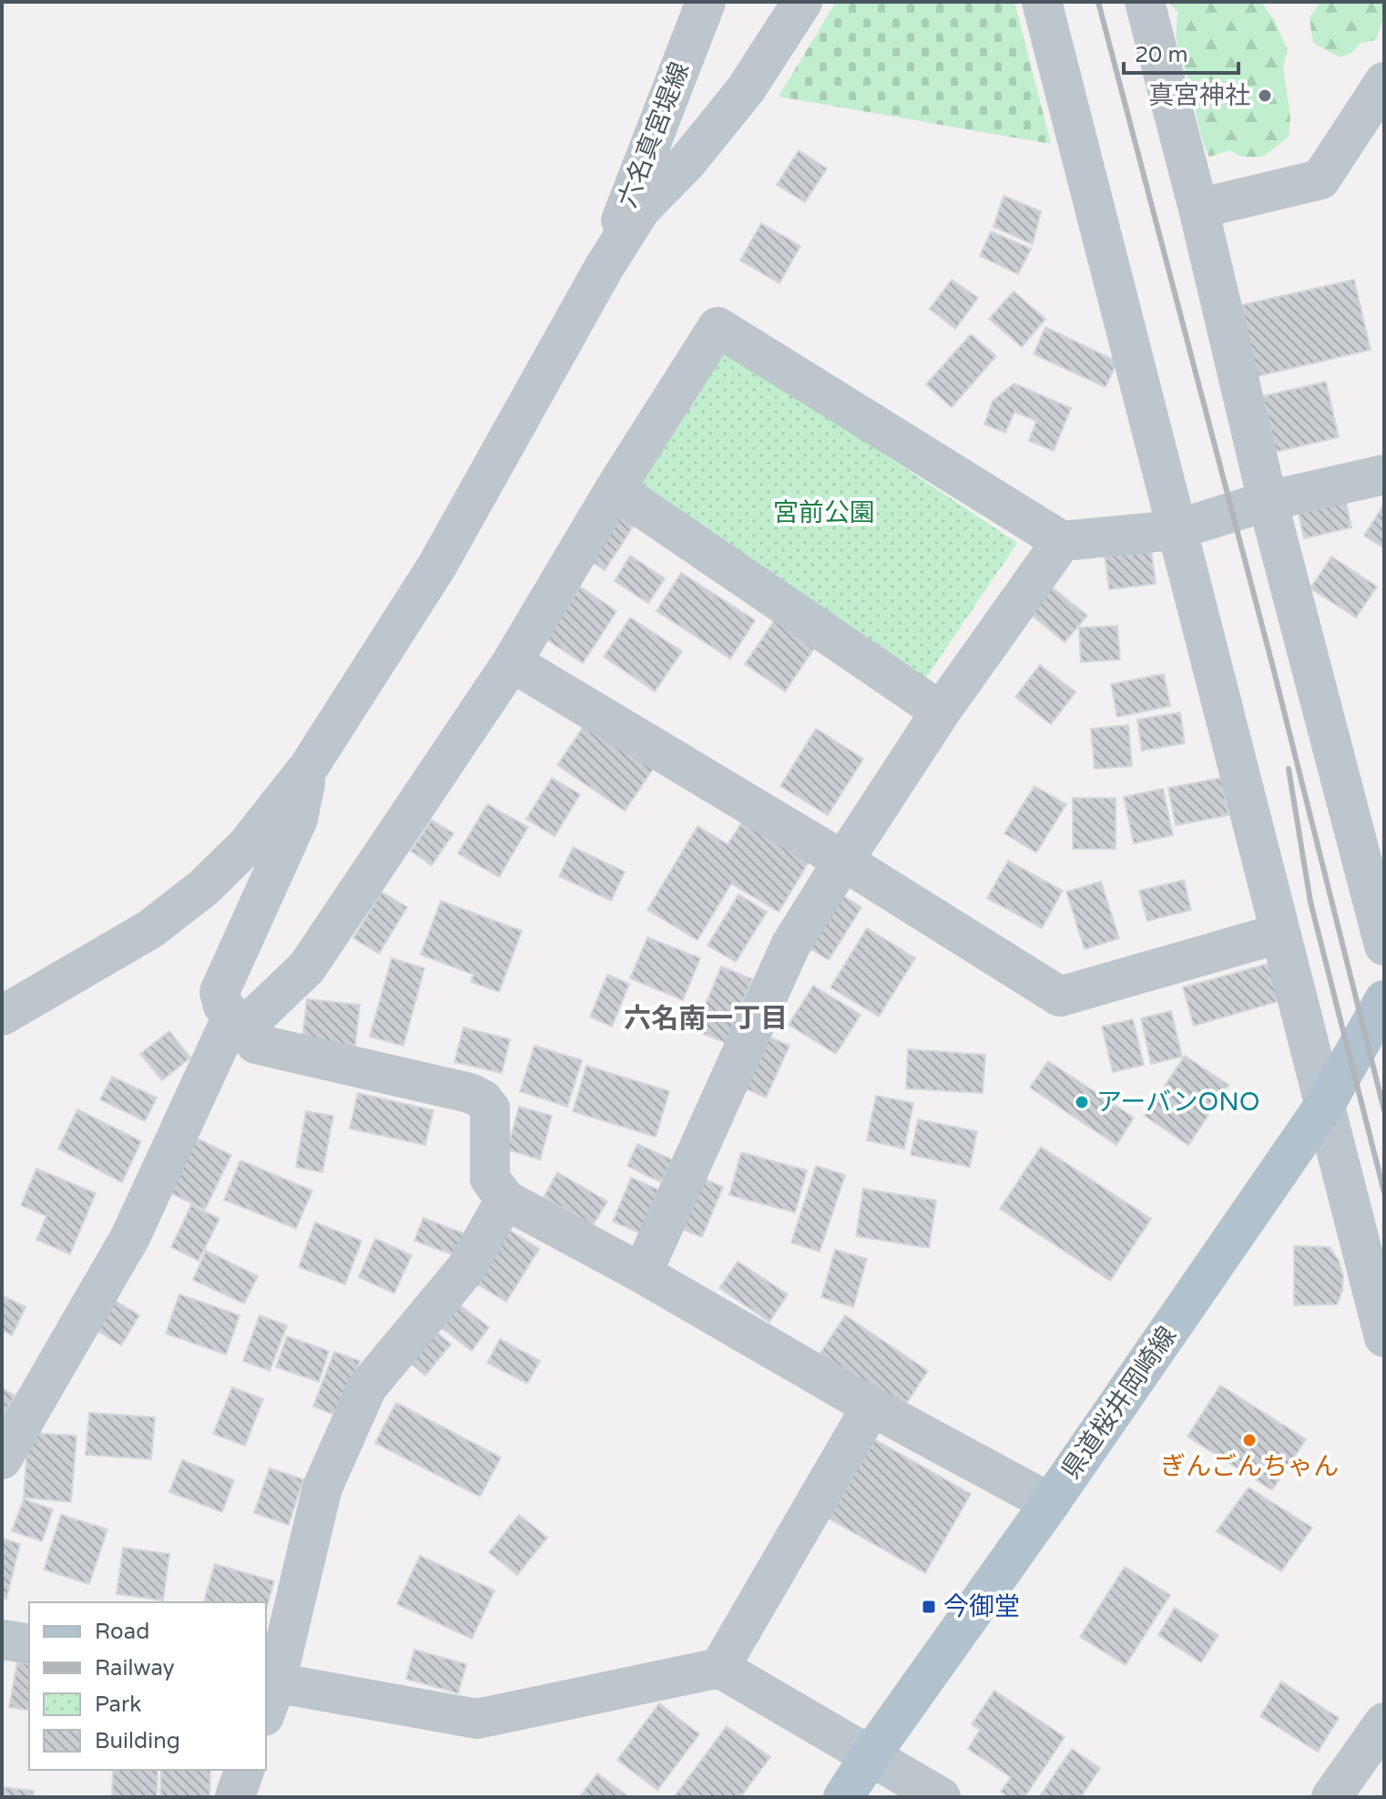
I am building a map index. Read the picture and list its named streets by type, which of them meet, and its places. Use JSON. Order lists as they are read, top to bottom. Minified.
{"streets":{"main road":["県道桜井岡崎線"],"street":["六名真宮堤線"]},"districts":["六名南一丁目"],"parks":["宮前公園"],"places":{"other":["真宮神社","アーバンONO","ぎんごんちゃん"],"transit":["今御堂"]},"legend":["Road","Railway","Park","Building"],"scale_bar":"20 m"}
